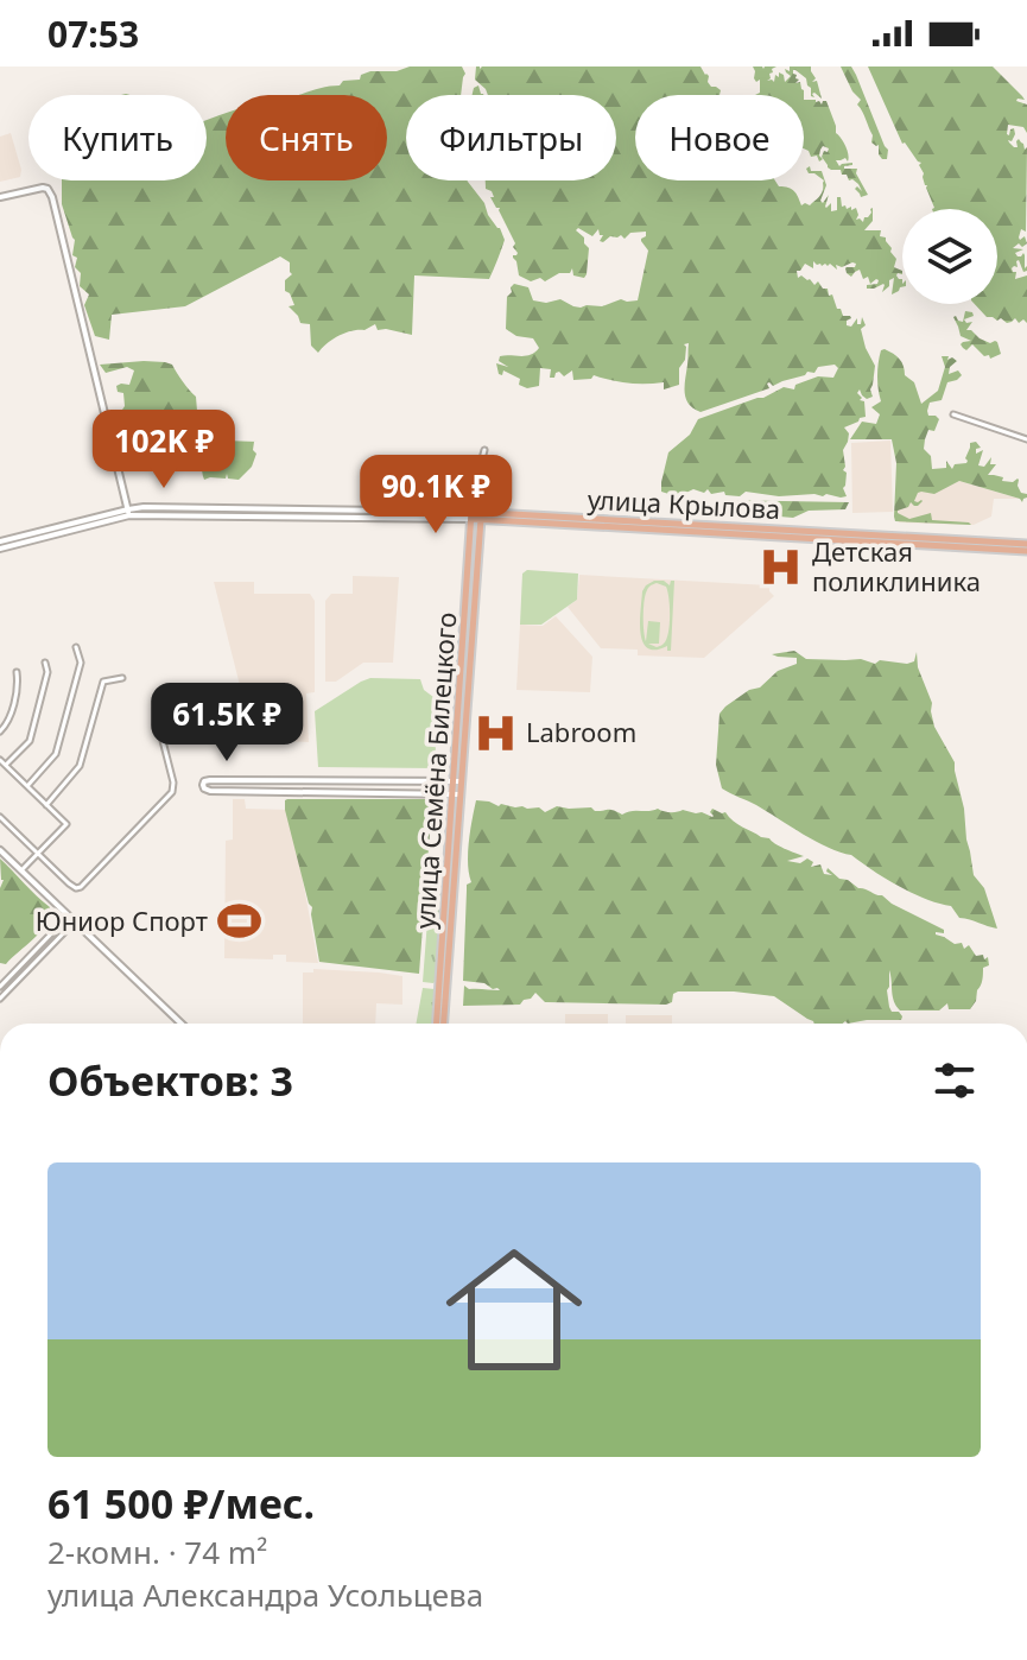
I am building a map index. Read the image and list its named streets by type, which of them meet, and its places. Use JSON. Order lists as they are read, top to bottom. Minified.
{"streets":{"main road":["улица Крылова","улица Семёна Билецкого"]},"crossings":[["улица Крылова","улица Семёна Билецкого"]],"places":{"hospital":["Детская поликлиника","Labroom"],"sports":["Юниор Спорт"]},"page":{"status":"07:53","chip":["Купить","Снять","Фильтры","Новое"],"price":["102K ₽","90.1K ₽","61.5K ₽"],"heading":"Объектов: 3","list":[{"name":"61 500 ₽/мес.","note":"2-комн. · 74 m² · улица Александра Усольцева"}]}}
